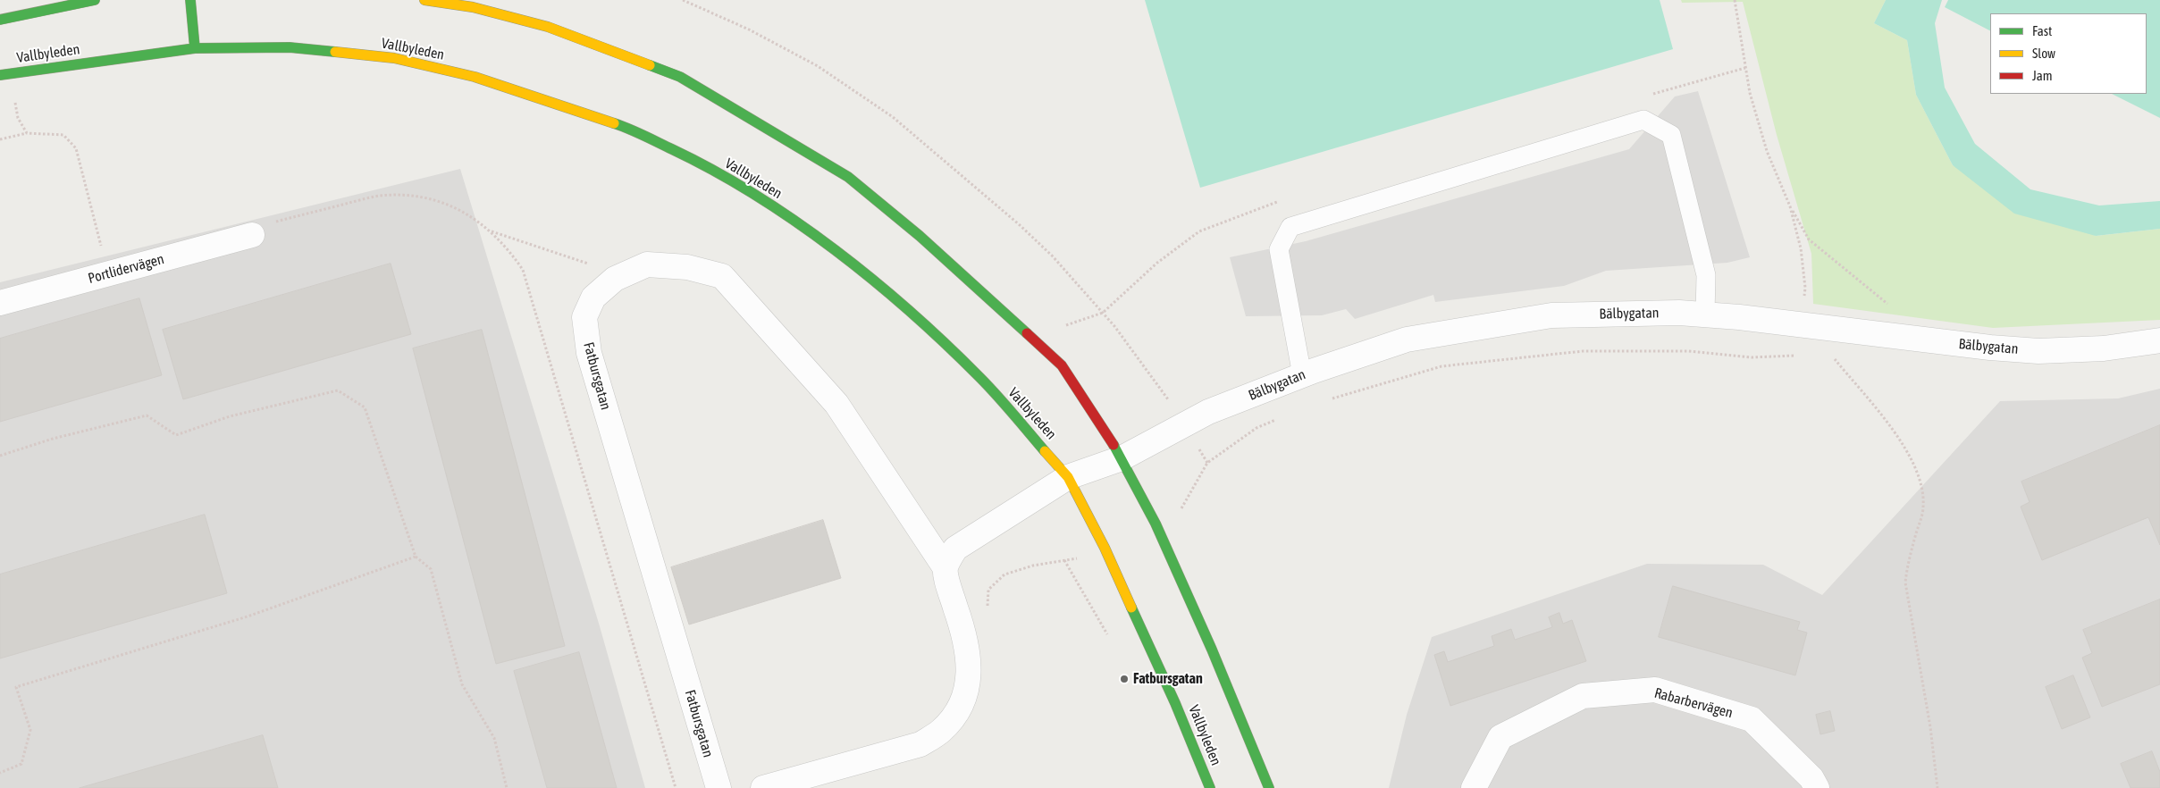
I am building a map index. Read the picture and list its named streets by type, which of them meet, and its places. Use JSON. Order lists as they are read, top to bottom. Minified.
{"streets":{"main road":["Vallbyleden"],"street":["Portlidervägen","Bälbygatan","Fatbursgatan","Rabarbervägen"]},"places":["Fatbursgatan"],"legend":["Fast","Slow","Jam"]}
